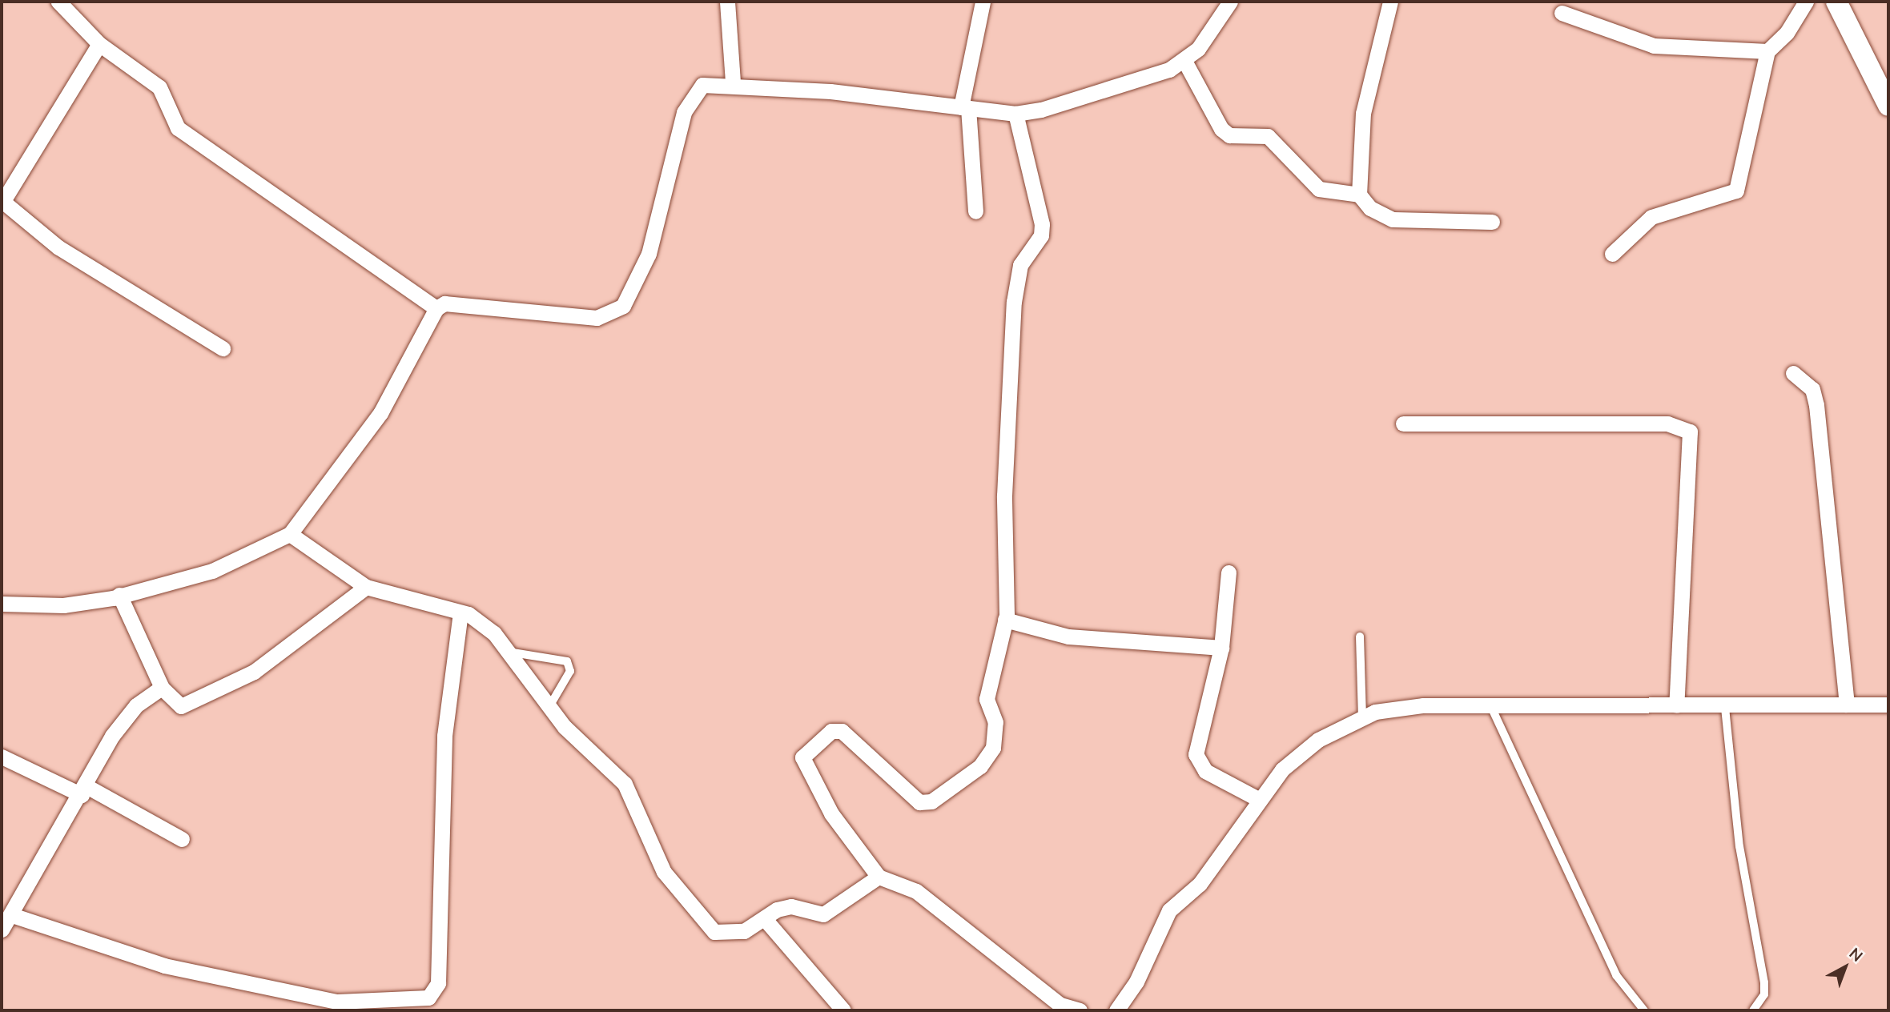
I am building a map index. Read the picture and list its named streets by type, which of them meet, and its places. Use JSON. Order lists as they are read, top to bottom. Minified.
{"north":"top right"}
